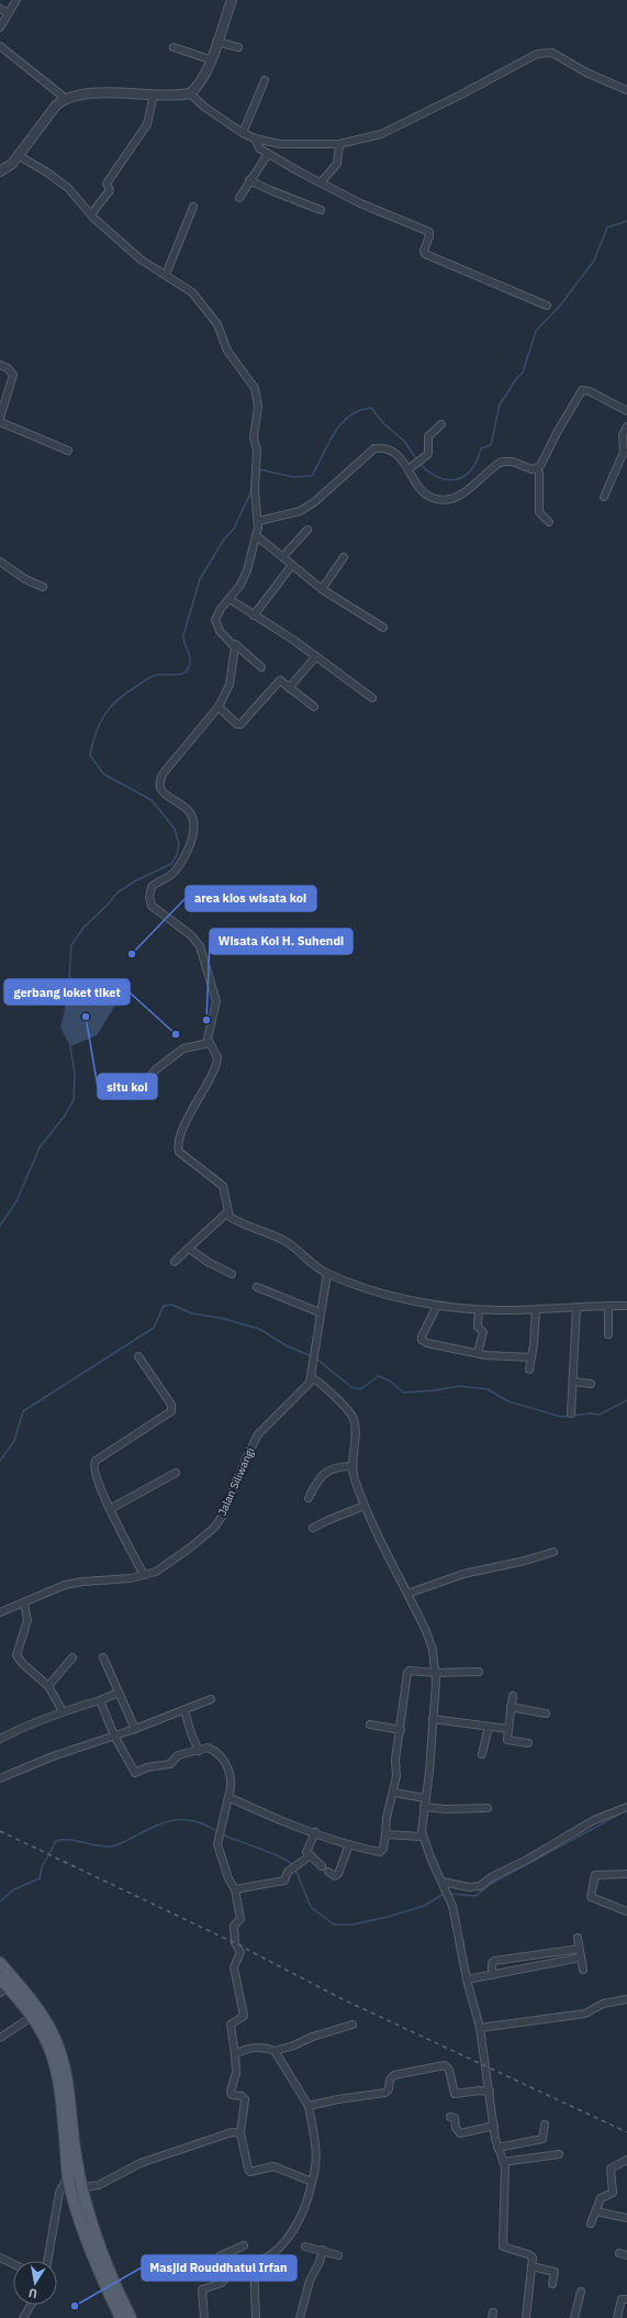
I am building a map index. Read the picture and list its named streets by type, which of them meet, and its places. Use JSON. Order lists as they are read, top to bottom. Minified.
{"streets":{"street":["Jalan Siliwangi"]},"places":["area kios wisata koi","situ koi","Wisata Koi H. Suhendi","gerbang loket tiket","Masjid Rouddhatul Irfan"],"north":"bottom"}
